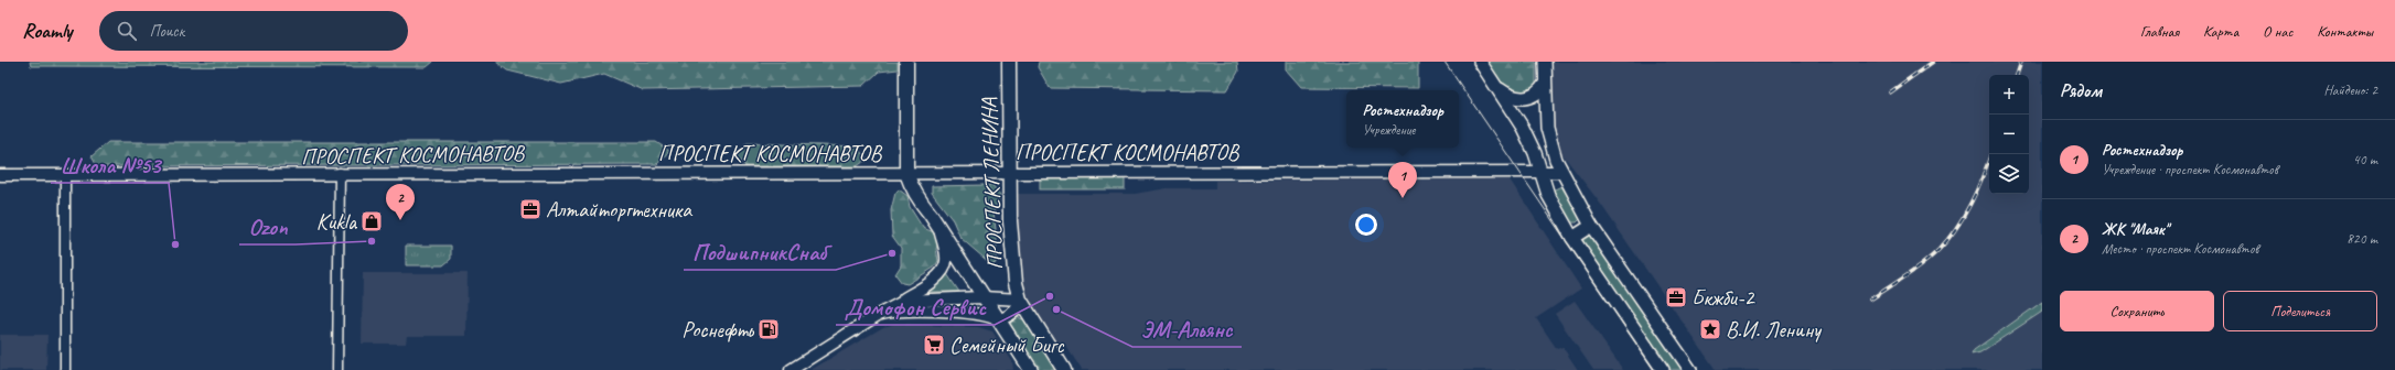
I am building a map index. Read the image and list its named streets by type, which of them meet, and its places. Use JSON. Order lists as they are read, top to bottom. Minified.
{"streets":{"main road":["ПРОСПЕКТ ЛЕНИНА"],"street":["ПРОСПЕКТ КОСМОНАВТОВ"]},"crossings":[["ПРОСПЕКТ КОСМОНАВТОВ","ПРОСПЕКТ ЛЕНИНА"]],"places":{"office":["Алтайторгтехника","Бкжби-2"],"shop":["Кukla"],"other":["Ozon","Школа №53","ПодшипникСнаб","Домофон Сервис","ЭМ-Альянс"],"fuel station":["Роснефть"],"place":["В.И. Ленину"],"supermarket":["Семейный Бигс"]},"page":{"header":"Roamly","search":"Поиск","nav":["Главная","Карта","О нас","Контакты"],"heading":["Рядом","Найдено: 2"],"map_buttons":["+","−"],"popup":["Ростехнадзор","Учреждение"],"list":[{"mark":"1","name":"Ростехнадзор","note":"Учреждение · проспект Космонавтов","value":"40 m"},{"mark":"2","name":"ЖК \"Маяк\"","note":"Место · проспект Космонавтов","value":"820 m"}],"pins":["1","2"],"buttons":["Сохранить","Поделиться"]}}
